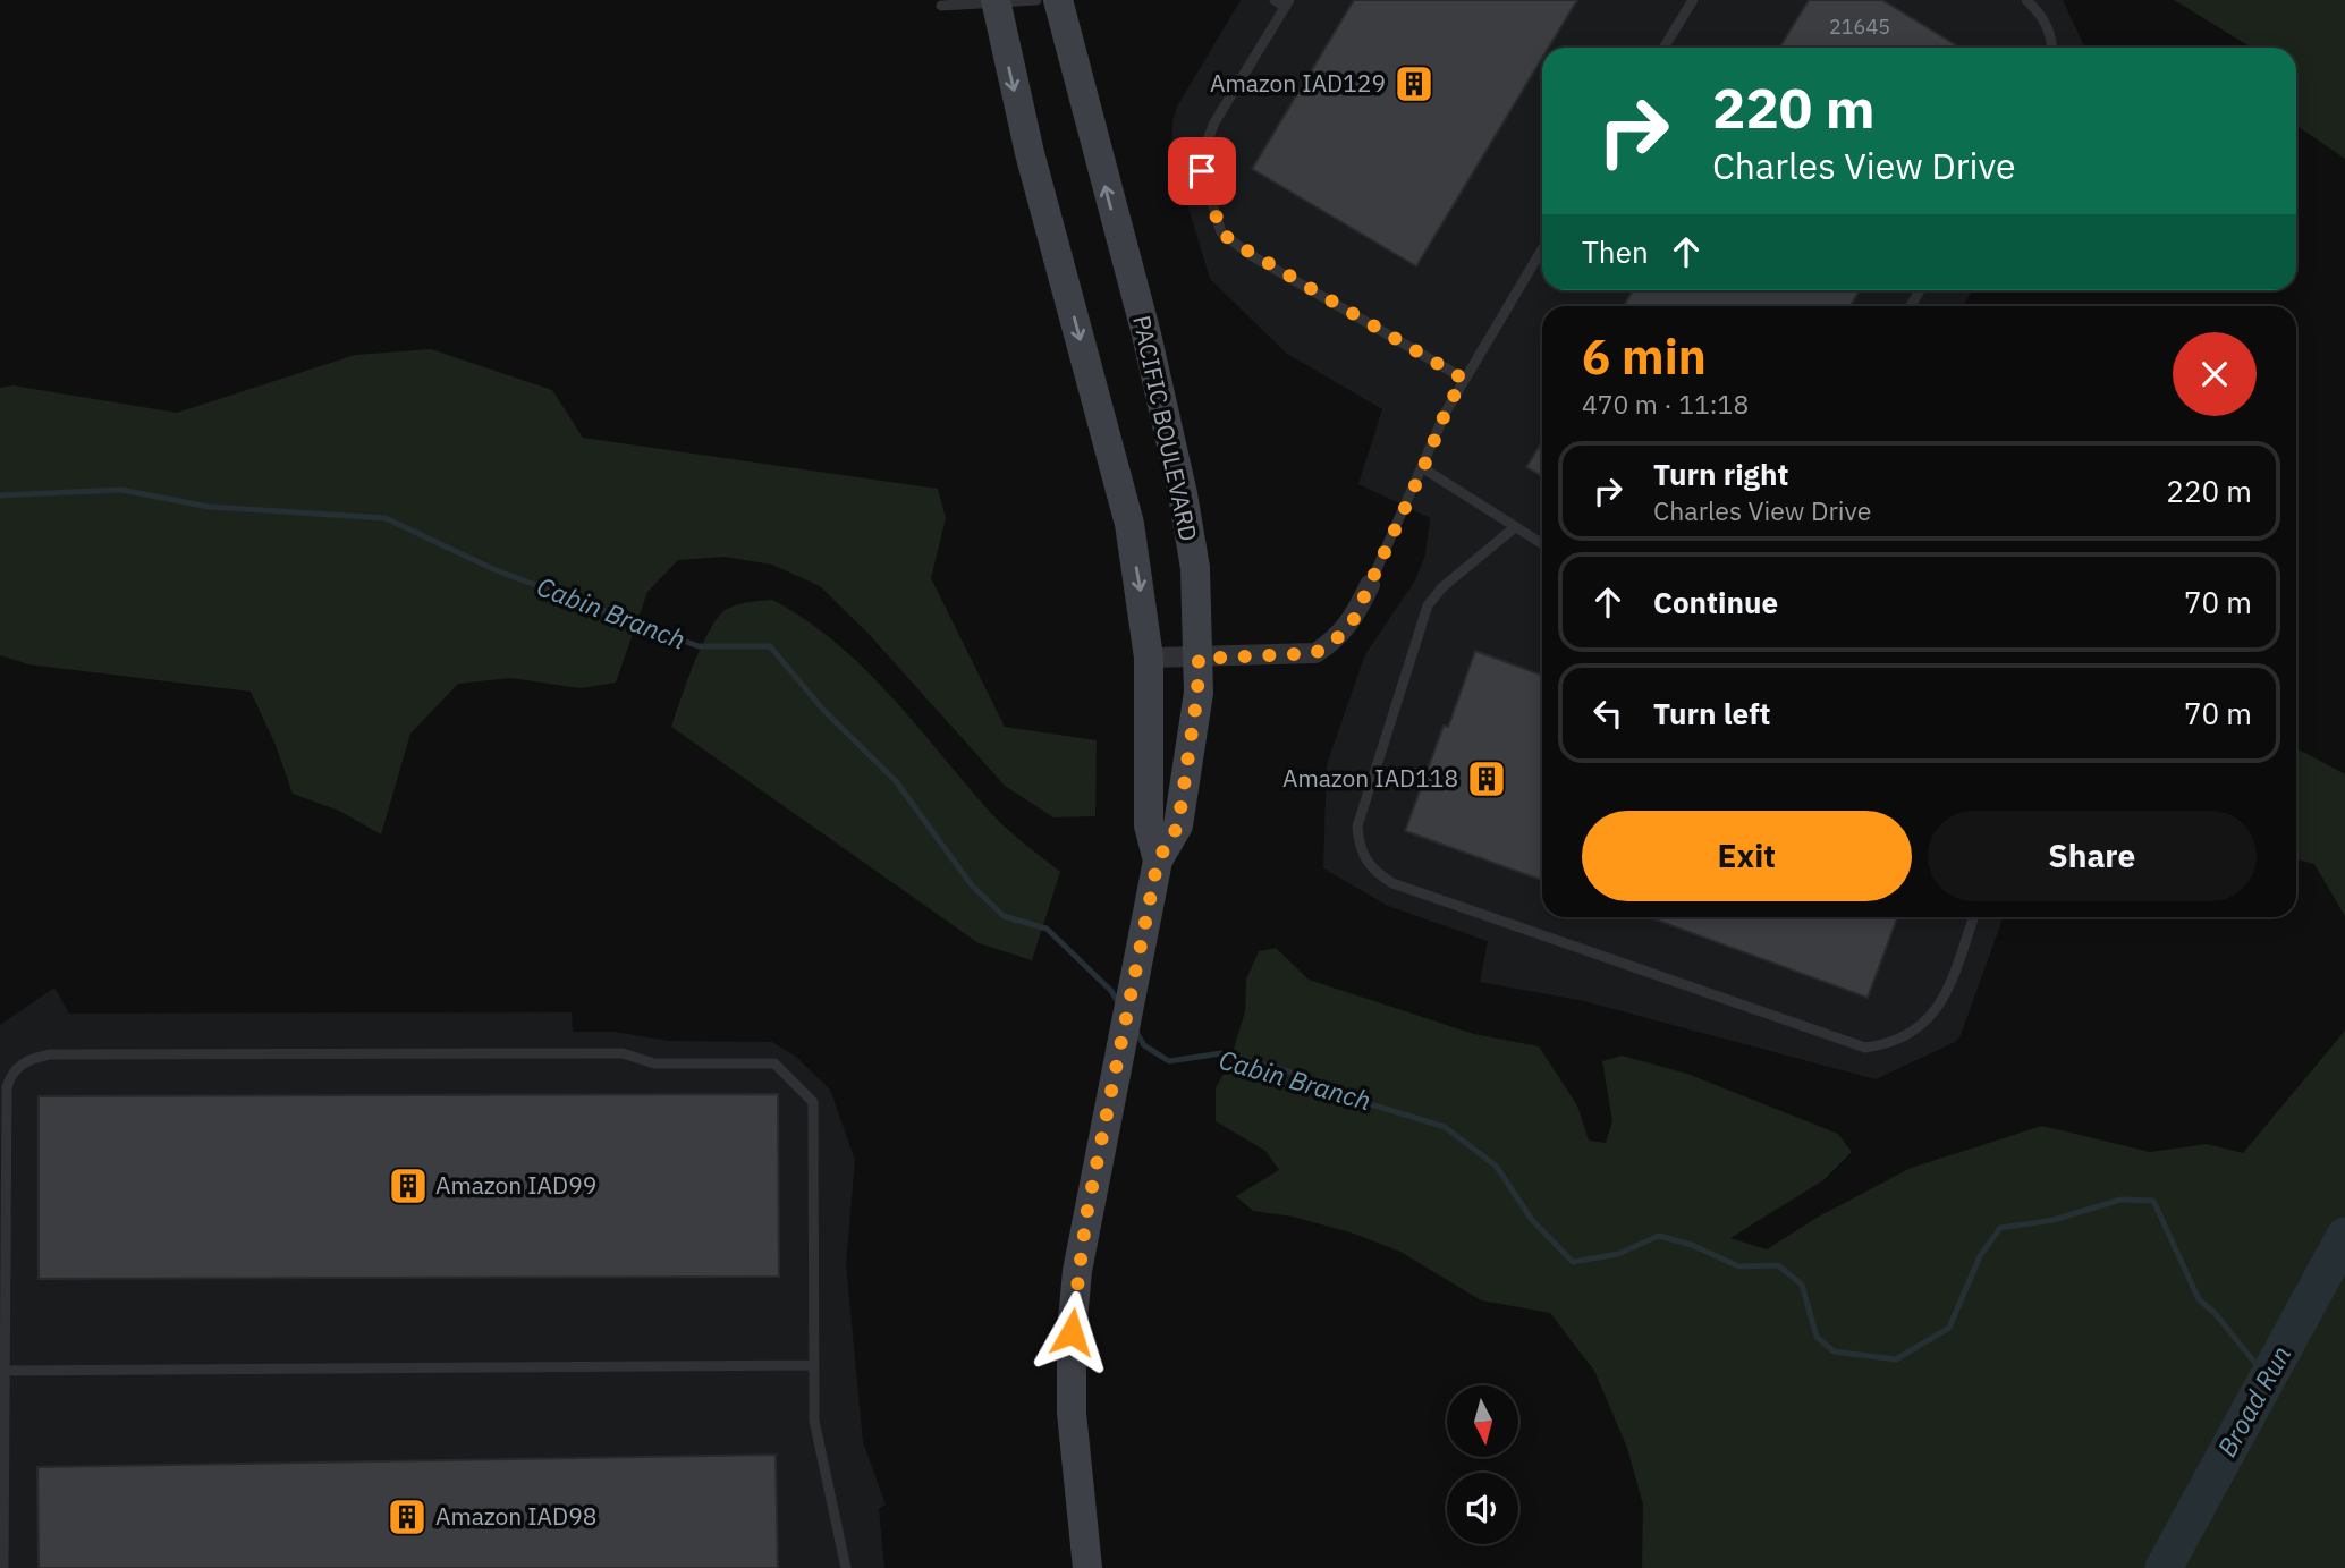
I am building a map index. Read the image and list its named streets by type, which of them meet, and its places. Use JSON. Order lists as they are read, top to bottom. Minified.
{"streets":{"main road":["PACIFIC BOULEVARD"]},"water":["Cabin Branch","Broad Run"],"places":{"building":["Amazon IAD129","Amazon IAD118","Amazon IAD99","Amazon IAD98"]},"house_numbers":["21645"],"north":"bottom","page":{"turn":["220 m","Charles View Drive"],"then":"Then","heading":["6 min","470 m · 11:18"],"list":[{"name":"Turn right","note":"Charles View Drive","value":"220 m"},{"name":"Continue","value":"70 m"},{"name":"Turn left","value":"70 m"}],"buttons":["Exit","Share"]}}
